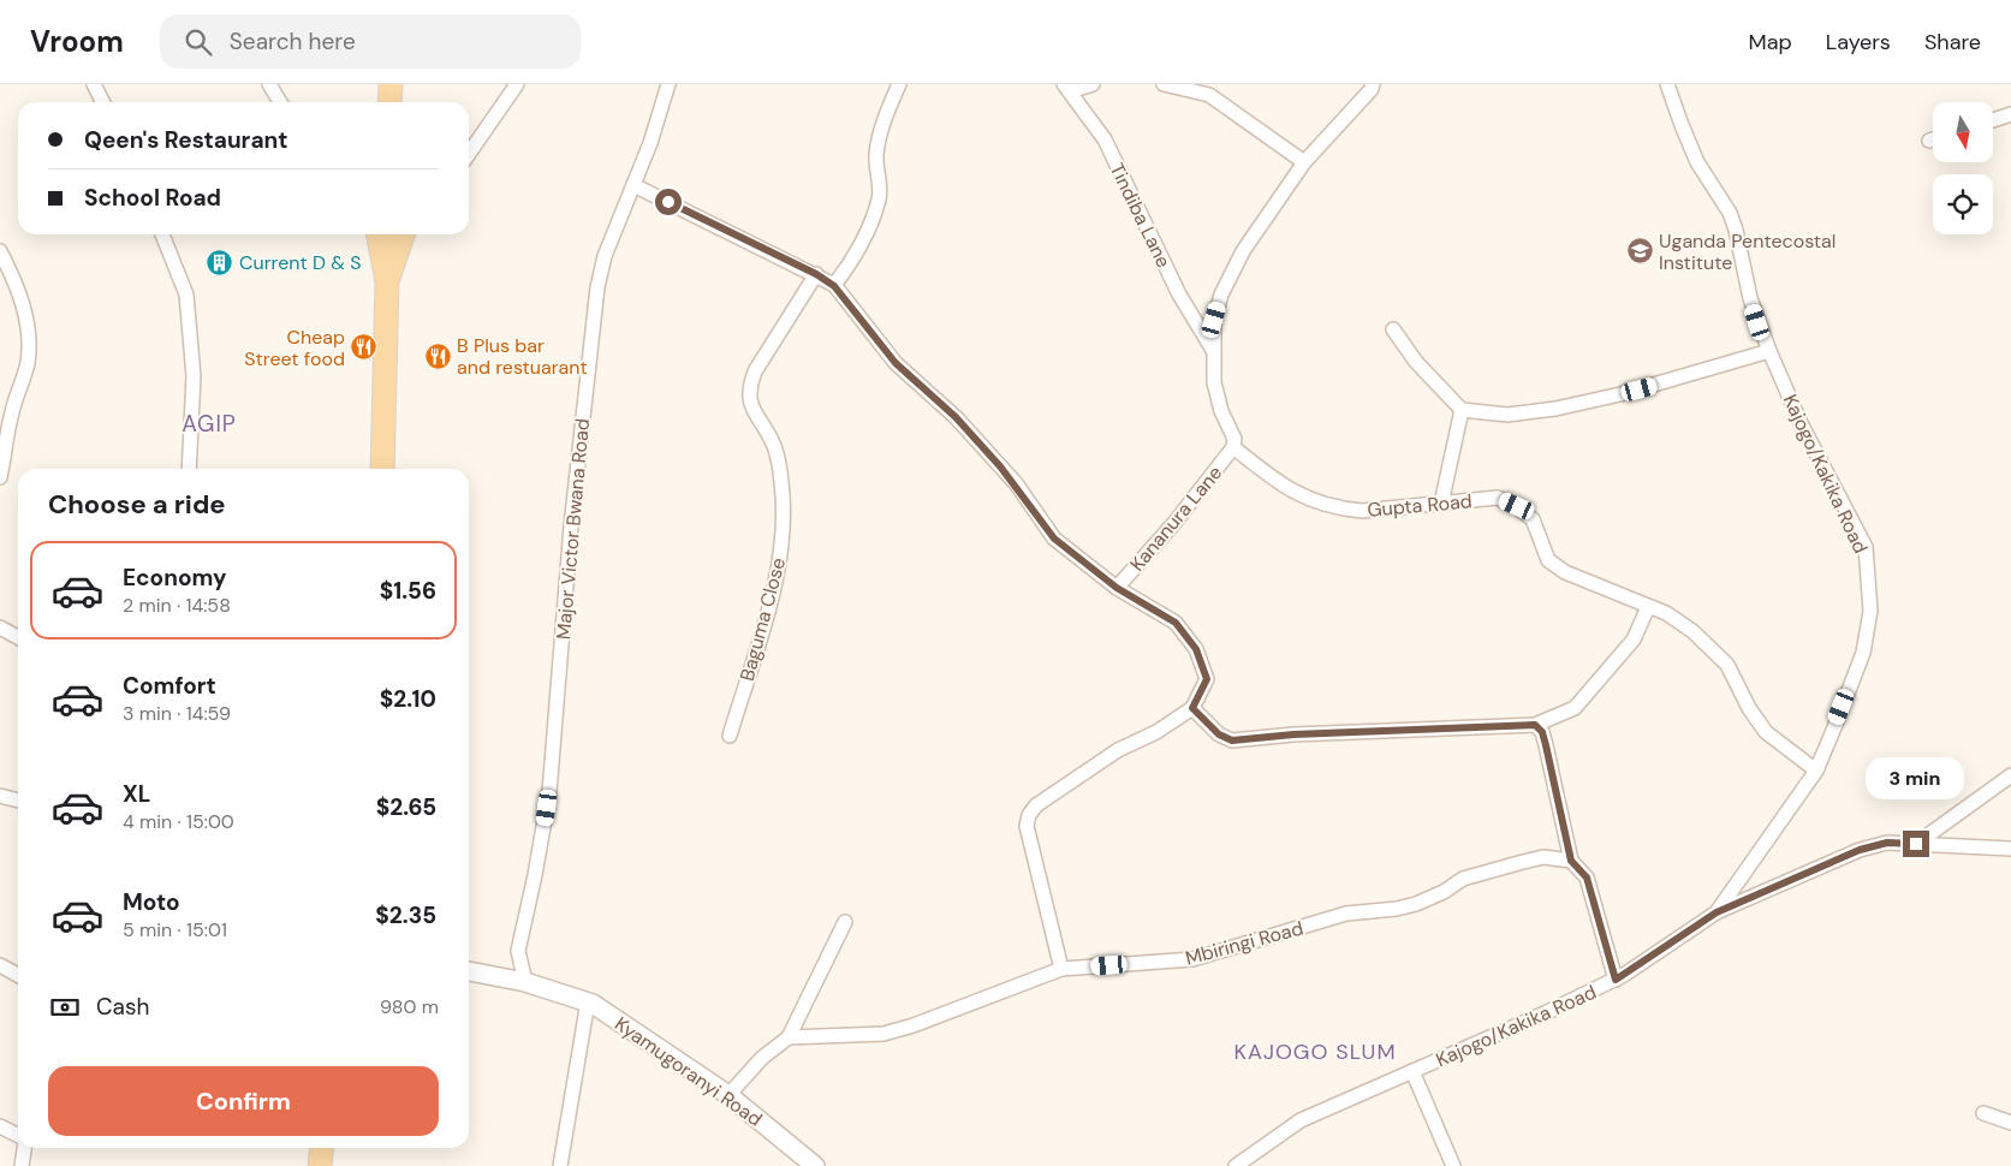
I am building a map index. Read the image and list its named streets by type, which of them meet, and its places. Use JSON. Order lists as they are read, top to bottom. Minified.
{"streets":{"street":["Tindiba Lane","Kajogo/Kakika Road","Gupta Road","Kananura Lane","Major Victor Bwana Road","Baguma Close","Mbiringi Road","Kyamugoranyi Road"]},"crossings":[["Kajogo/Kakika Road","Gupta Road"],["Gupta Road","Kananura Lane"],["Major Victor Bwana Road","Kyamugoranyi Road"]],"districts":["AGIP","KAJOGO SLUM"],"places":{"school or university":["Uganda Pentecostal Institute"],"building":["Current D & S"],"restaurant":["Cheap Street food","B Plus bar and restuarant"]},"north":"bottom","page":{"header":"Vroom","search":"Search here","nav":["Map","Layers","Share"],"banner":["Qeen's Restaurant","School Road"],"heading":"Choose a ride","list":[{"name":"Economy","note":"2 min · 14:58","value":"$1.56"},{"name":"Comfort","note":"3 min · 14:59","value":"$2.10"},{"name":"XL","note":"4 min · 15:00","value":"$2.65"},{"name":"Moto","note":"5 min · 15:01","value":"$2.35"}],"bubble":"3 min","pay":["Cash","980 m"],"buttons":"Confirm"}}
